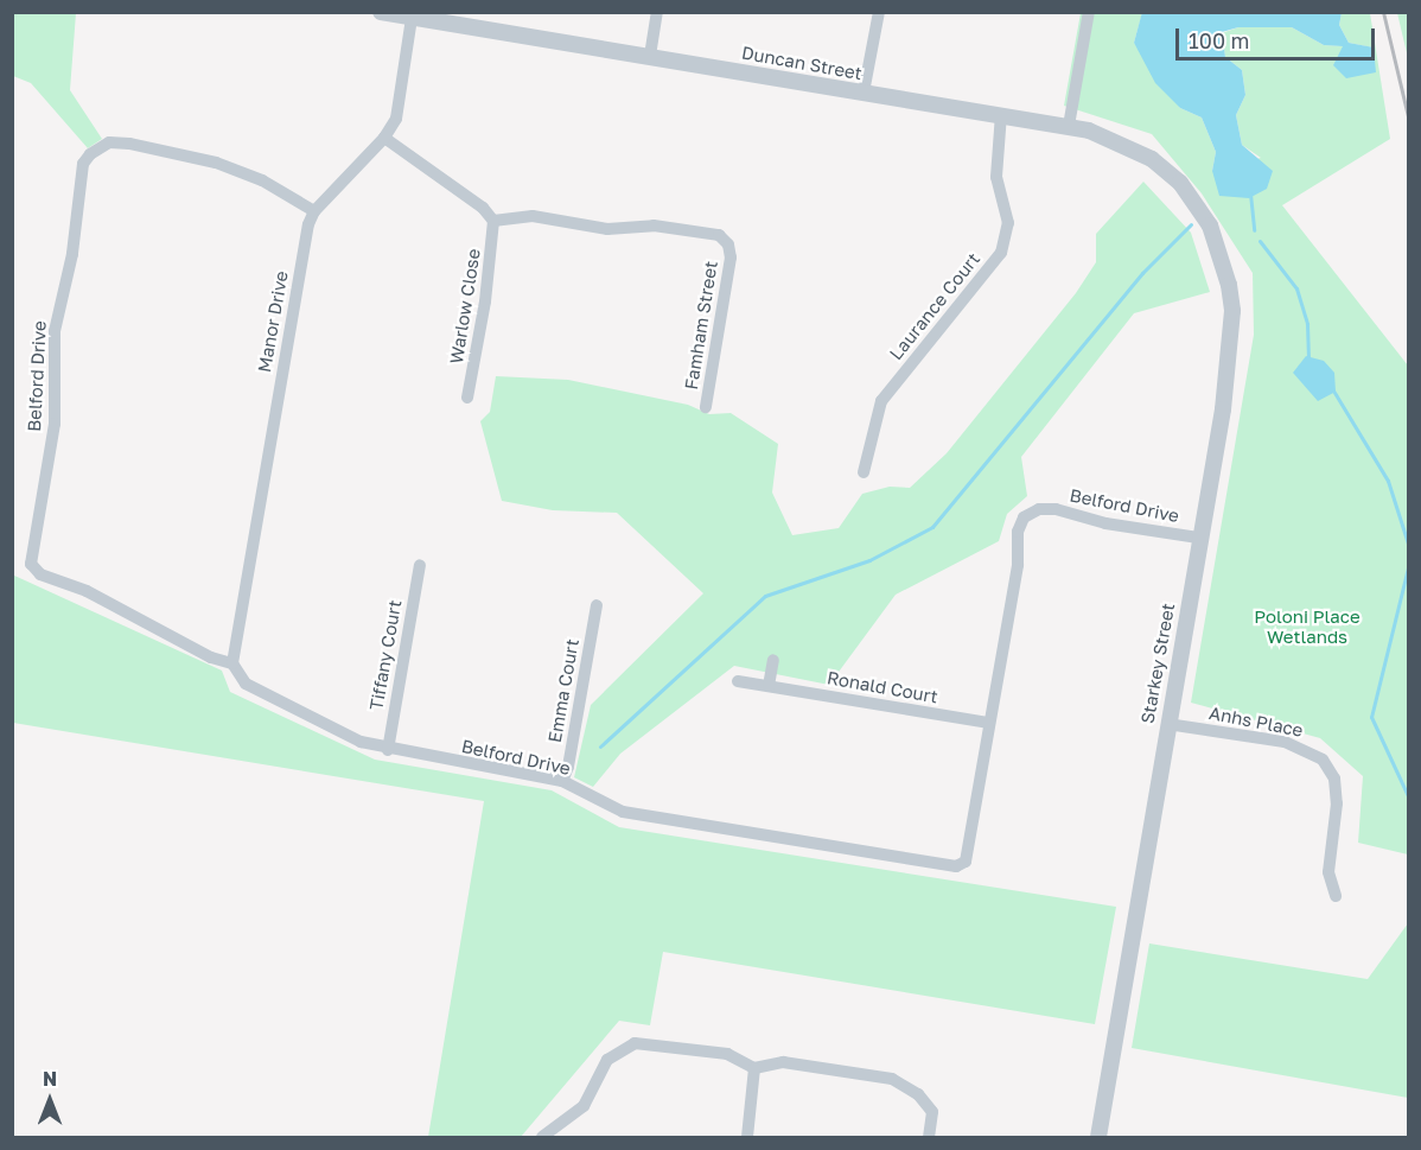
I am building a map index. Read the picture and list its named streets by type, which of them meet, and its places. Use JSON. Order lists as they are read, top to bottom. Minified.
{"streets":{"street":["Duncan Street","Warlow Close","Laurance Court","Manor Drive","Famham Street","Belford Drive","Tiffany Court","Starkey Street","Ronald Court","Emma Court","Anhs Place"]},"crossings":[["Duncan Street","Laurance Court"],["Duncan Street","Manor Drive"],["Duncan Street","Starkey Street"],["Warlow Close","Famham Street"],["Manor Drive","Belford Drive"],["Belford Drive","Tiffany Court"],["Belford Drive","Starkey Street"],["Belford Drive","Ronald Court"],["Belford Drive","Emma Court"],["Starkey Street","Anhs Place"]],"parks":["Poloni Place Wetlands"],"scale_bar":"100 m","north":"top"}
